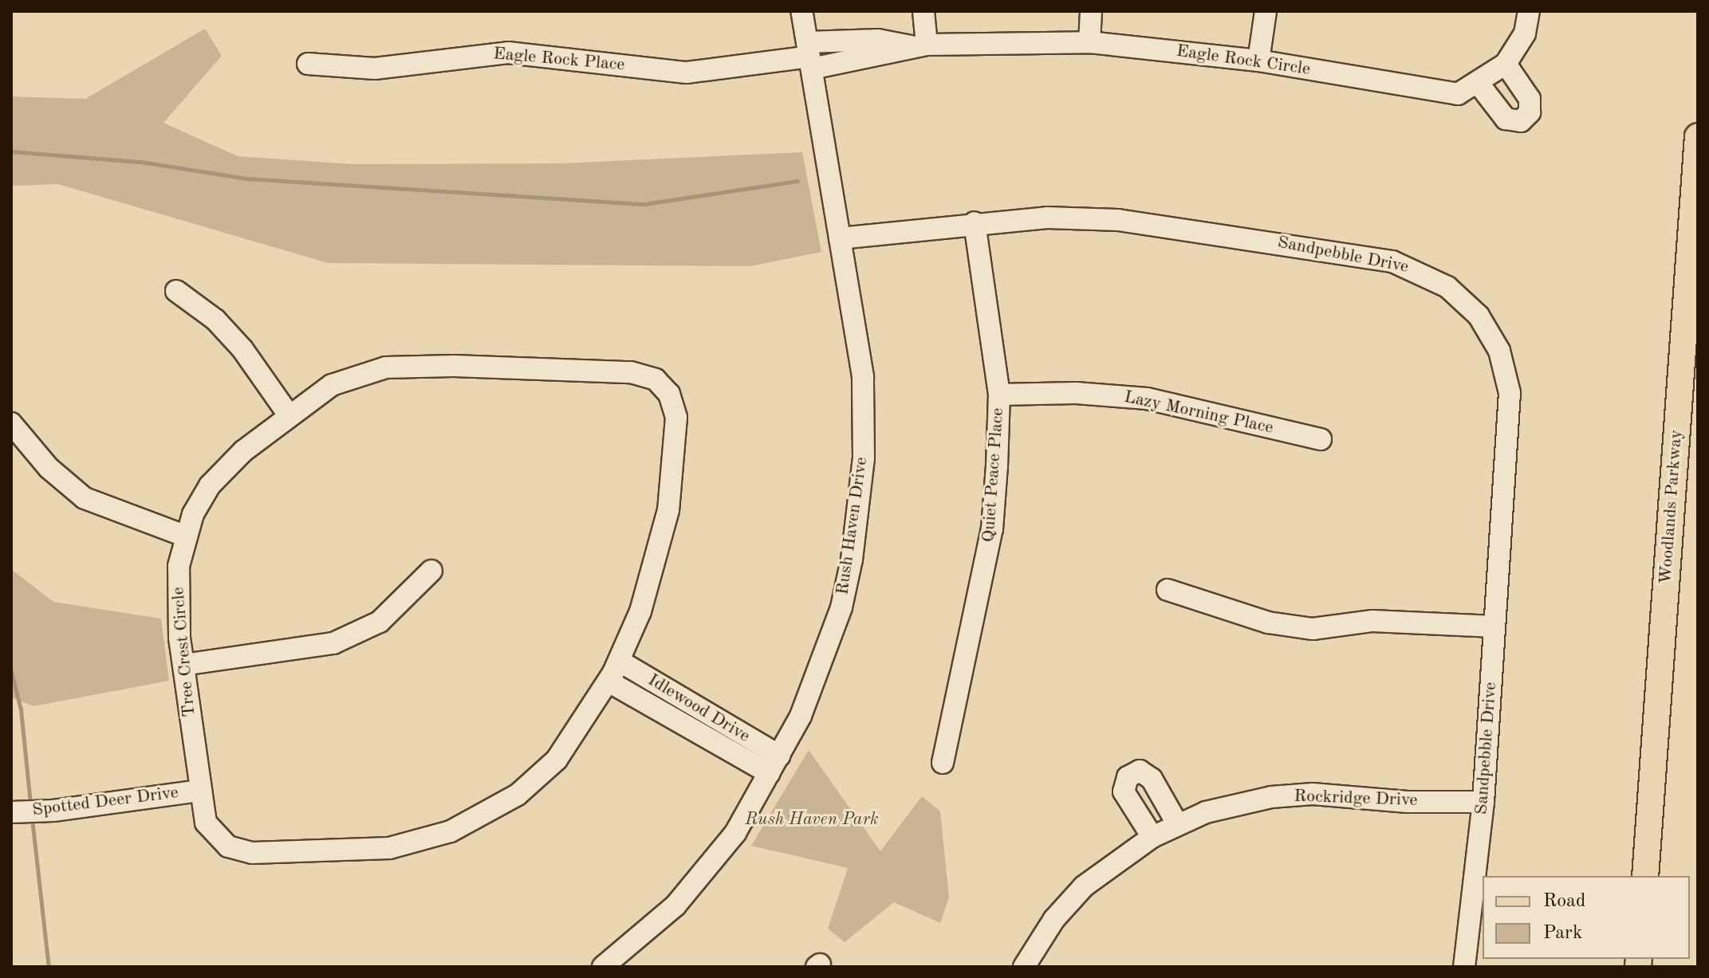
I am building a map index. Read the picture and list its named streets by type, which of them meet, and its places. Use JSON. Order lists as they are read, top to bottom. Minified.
{"streets":{"main road":["Woodlands Parkway"],"street":["Eagle Rock Place","Eagle Rock Circle","Sandpebble Drive","Lazy Morning Place","Quiet Peace Place","Rush Haven Drive","Tree Crest Circle","Idlewood Drive","Rockridge Drive","Spotted Deer Drive"]},"crossings":[["Eagle Rock Place","Eagle Rock Circle"],["Eagle Rock Place","Rush Haven Drive"],["Eagle Rock Circle","Rush Haven Drive"],["Sandpebble Drive","Quiet Peace Place"],["Sandpebble Drive","Rush Haven Drive"],["Sandpebble Drive","Rockridge Drive"],["Lazy Morning Place","Quiet Peace Place"],["Rush Haven Drive","Idlewood Drive"],["Tree Crest Circle","Idlewood Drive"],["Tree Crest Circle","Spotted Deer Drive"]],"parks":["Rush Haven Park"],"legend":["Road","Park"]}
